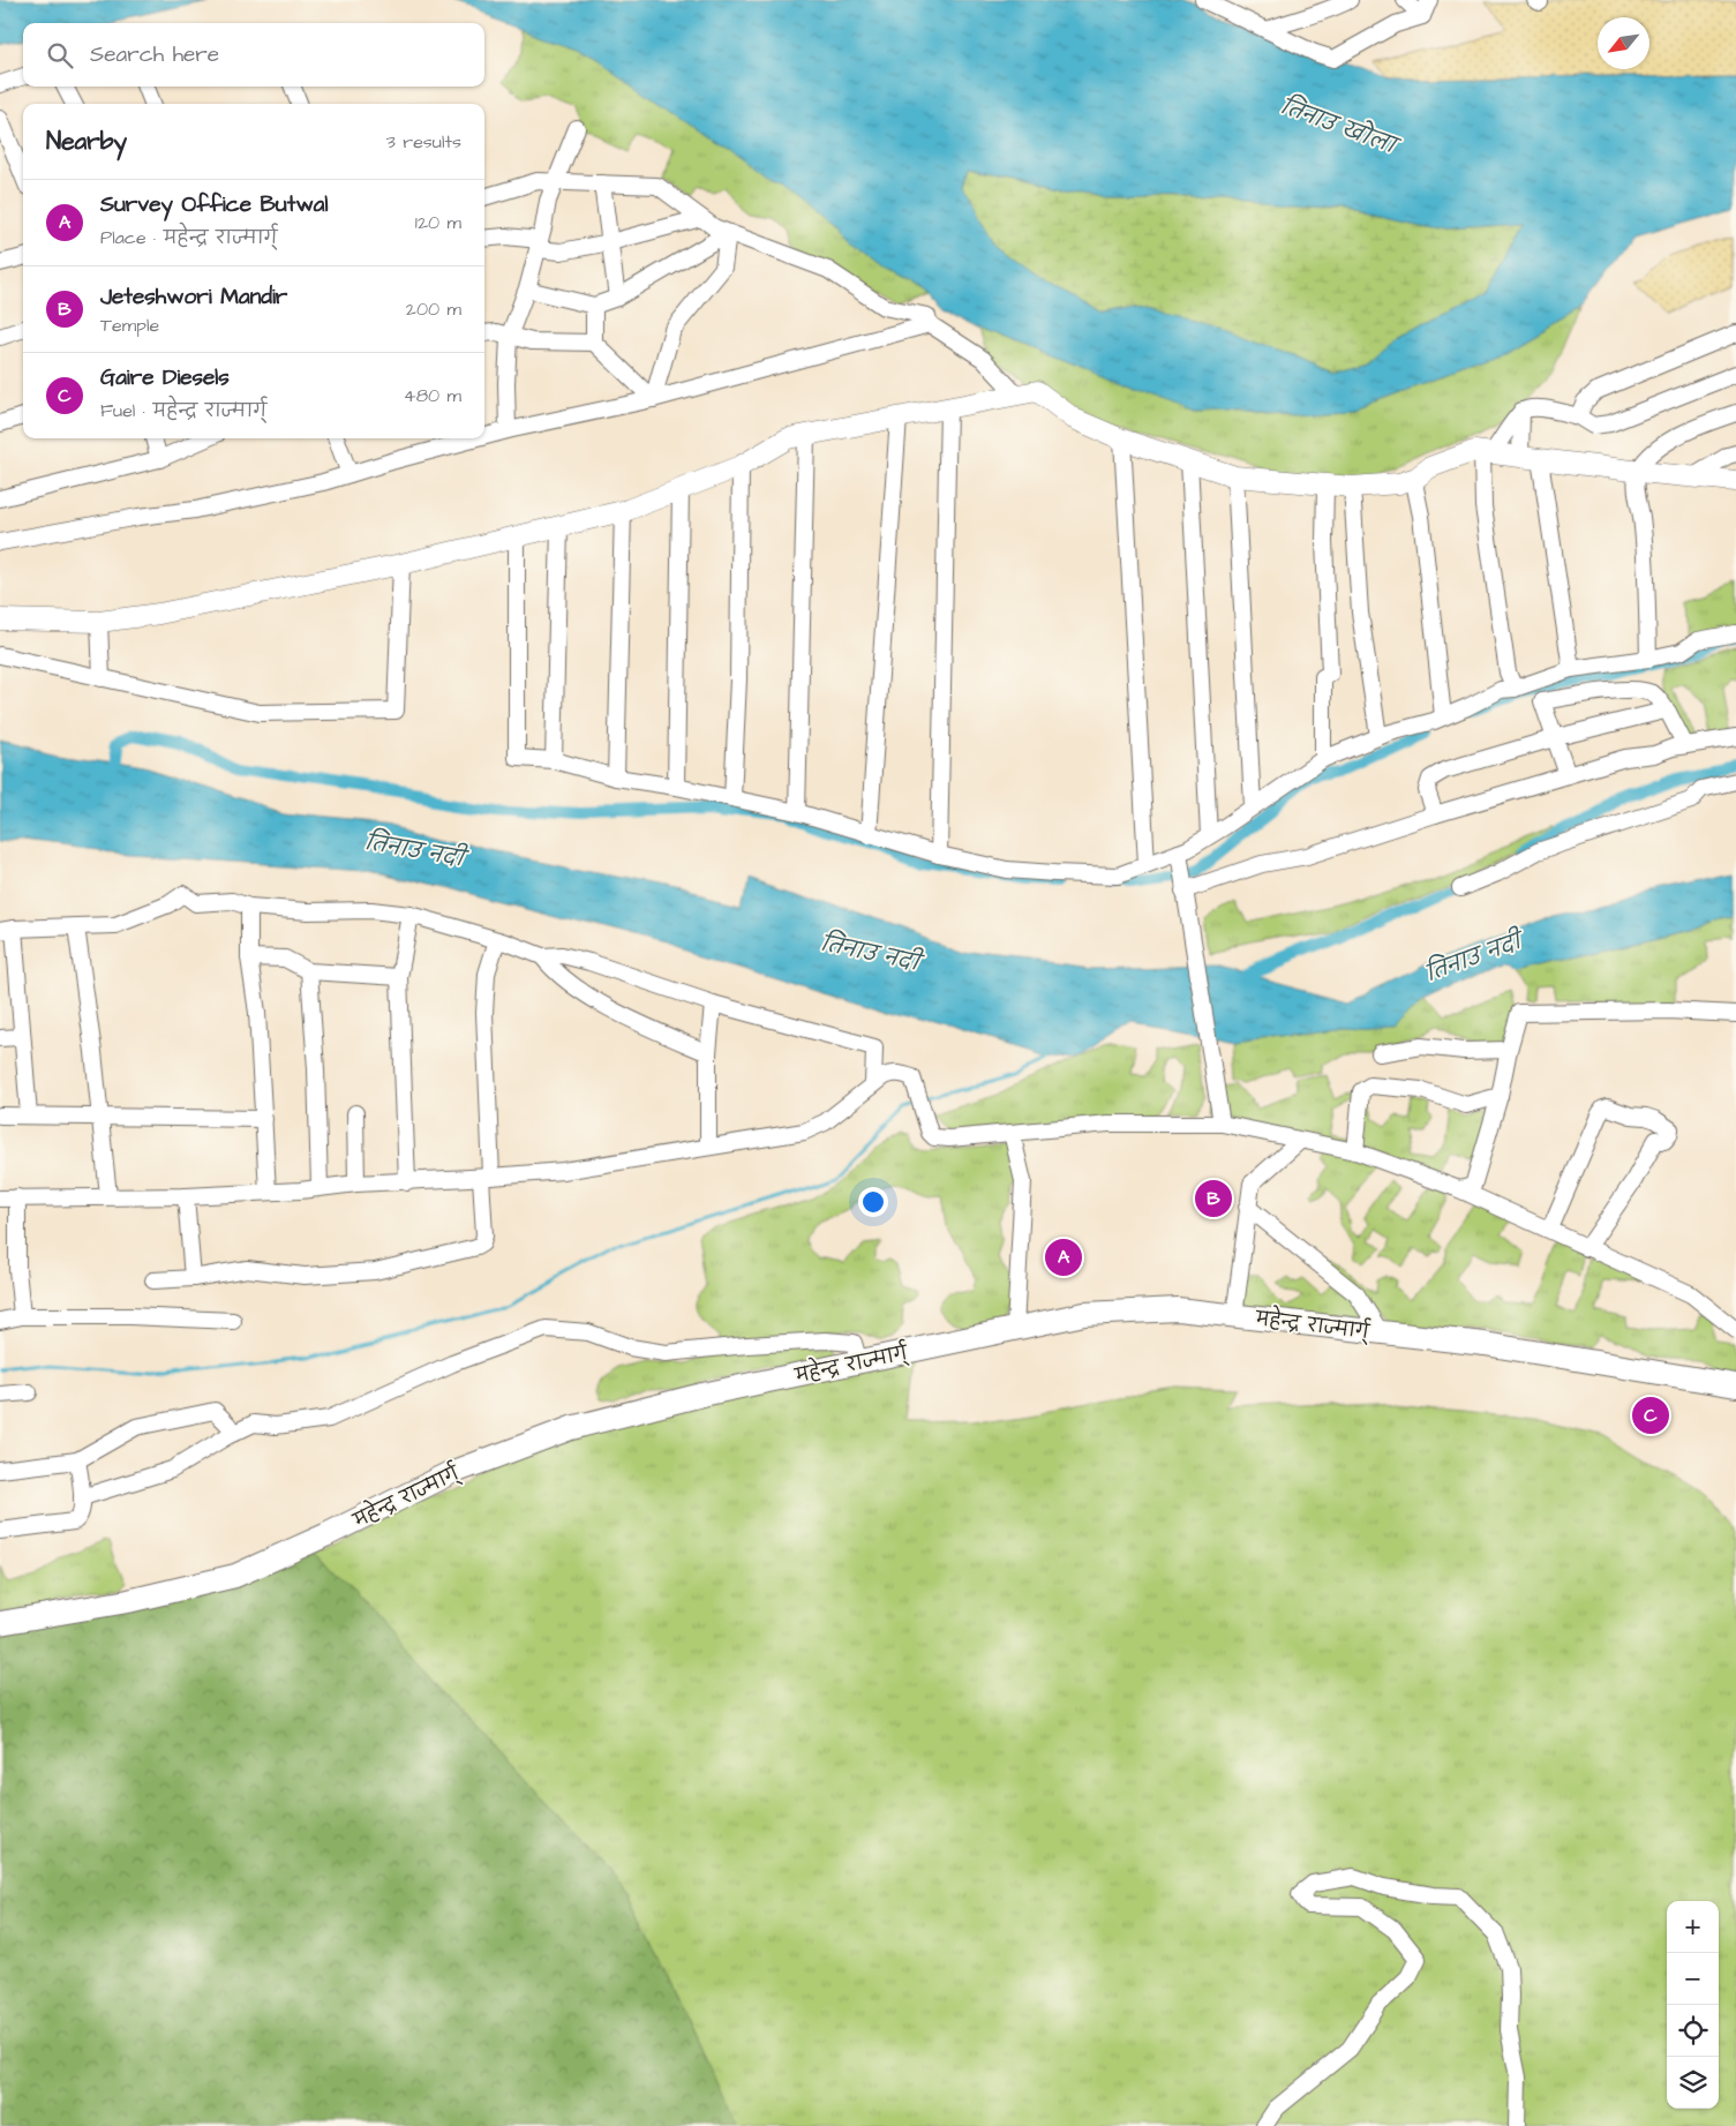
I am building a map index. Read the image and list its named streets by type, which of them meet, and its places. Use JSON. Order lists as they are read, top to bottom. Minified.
{"streets":{"highway":["महेन्द्र राज्मार्ग्"]},"water":["तिनाउ खोला","तिनाउ नदी"],"north":"bottom left","page":{"search":"Search here","heading":["Nearby","3 results"],"list":[{"mark":"A","name":"Survey Office Butwal","note":"Place · महेन्द्र राज्मार्ग्","value":"120 m"},{"mark":"B","name":"Jeteshwori Mandir","note":"Temple","value":"200 m"},{"mark":"C","name":"Gaire Diesels","note":"Fuel · महेन्द्र राज्मार्ग्","value":"480 m"}],"pins":["B","A","C"],"map_buttons":["+","−"]}}
